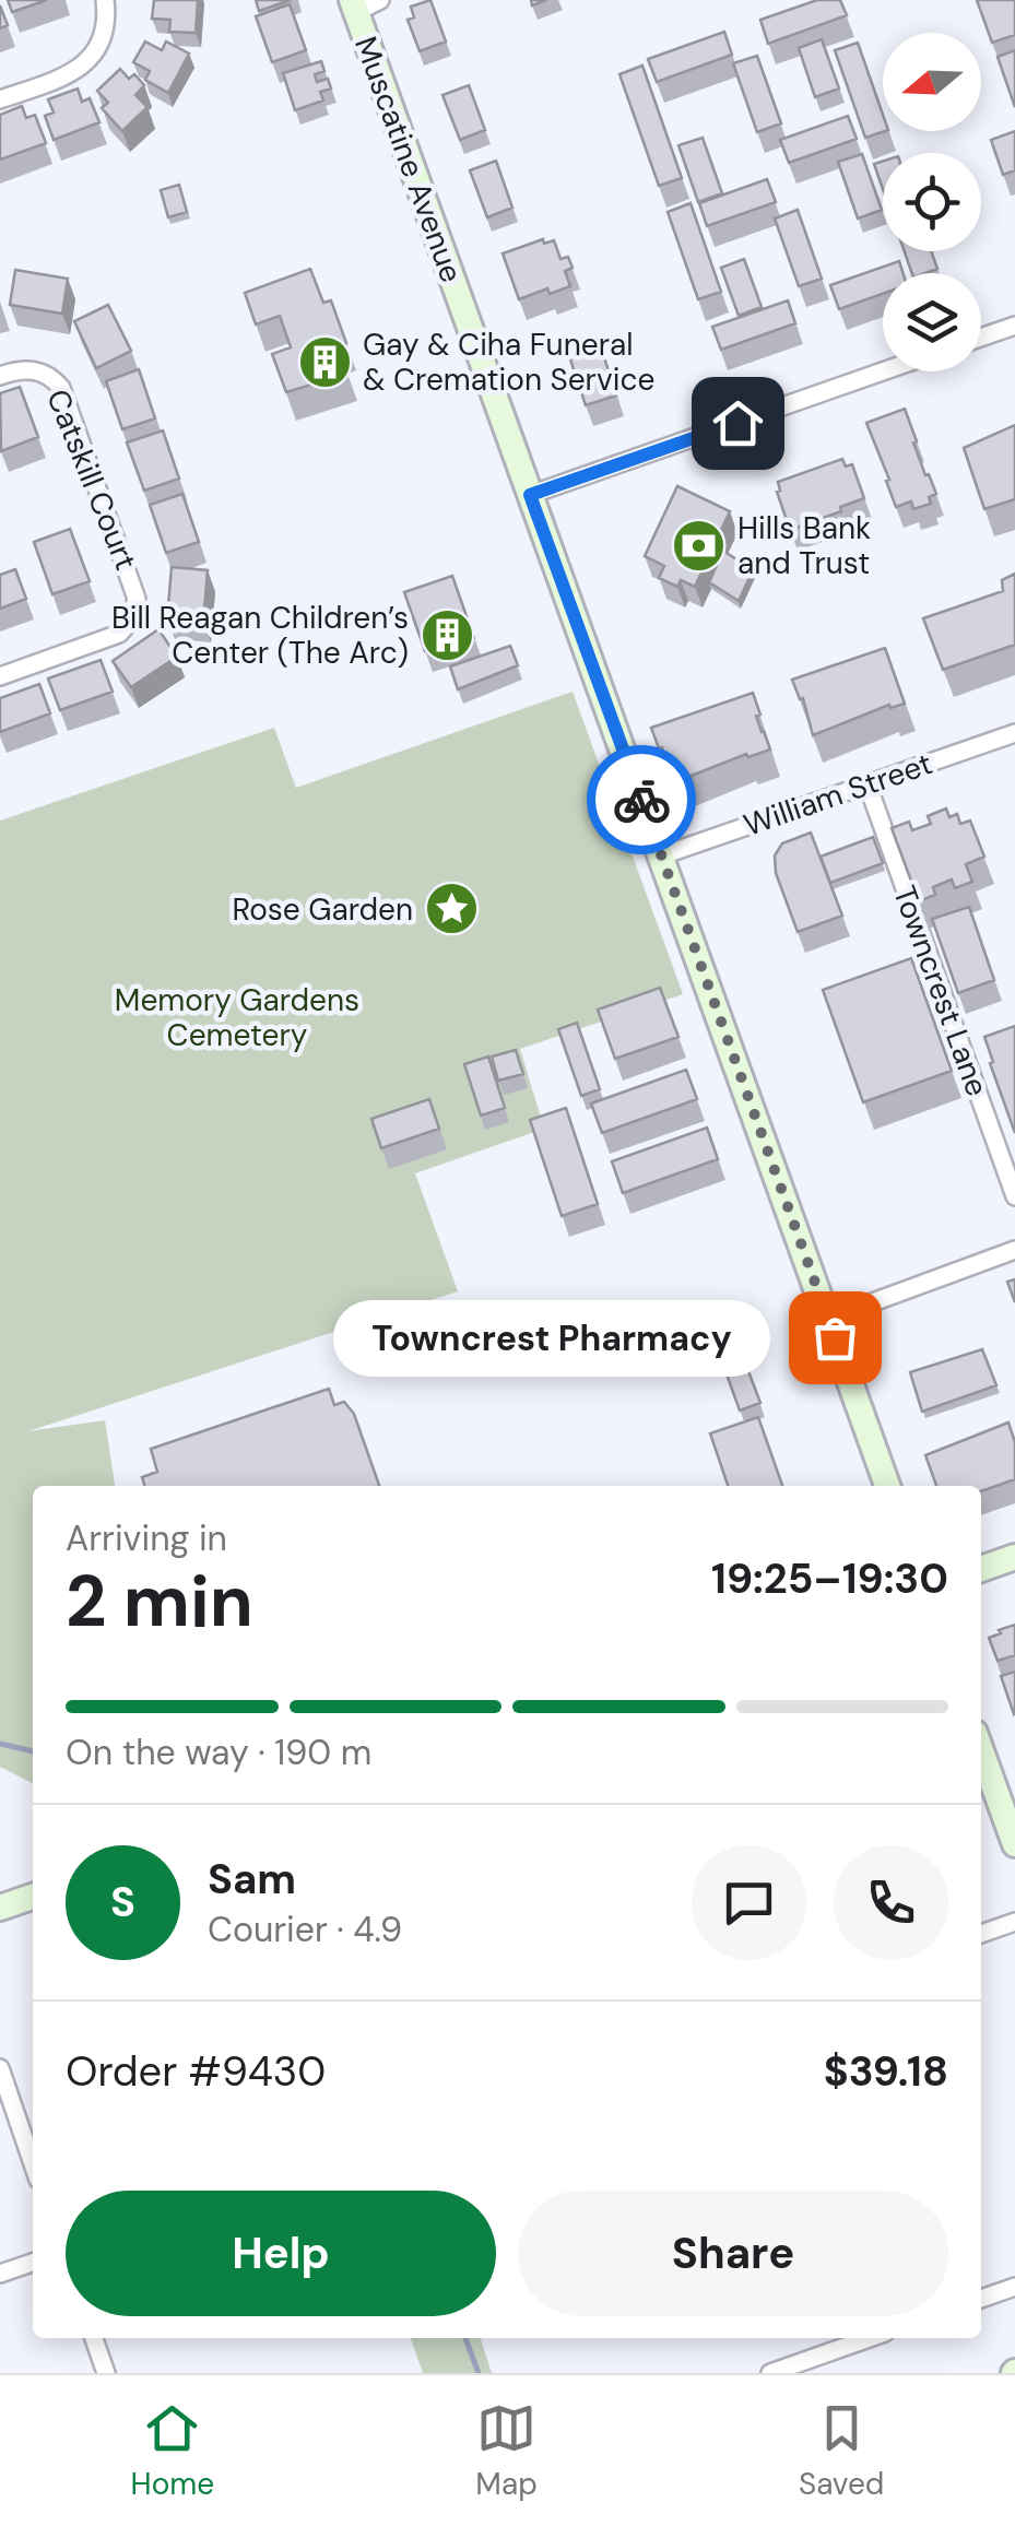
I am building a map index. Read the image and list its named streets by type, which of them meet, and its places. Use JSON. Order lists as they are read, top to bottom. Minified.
{"streets":{"main road":["Muscatine Avenue"],"street":["Catskill Court","William Street","Towncrest Lane"]},"crossings":[["Muscatine Avenue","William Street"],["William Street","Towncrest Lane"]],"parks":["Memory Gardens Cemetery"],"places":{"building":["Gay & Ciha Funeral & Cremation Service","Bill Reagan Children’s Center (The Arc)"],"bank":["Hills Bank and Trust"],"place":["Rose Garden"],"other":["Towncrest Pharmacy"]},"north":"left","page":{"bubble":"Towncrest Pharmacy","heading":["2 min","Arriving in","19:25–19:30"],"panel":["Sam","Courier · 4.9","Order #9430","$39.18"],"bar":"On the way · 190 m","round":"S","buttons":["Help","Share"],"tabs":["Home","Map","Saved"]}}
